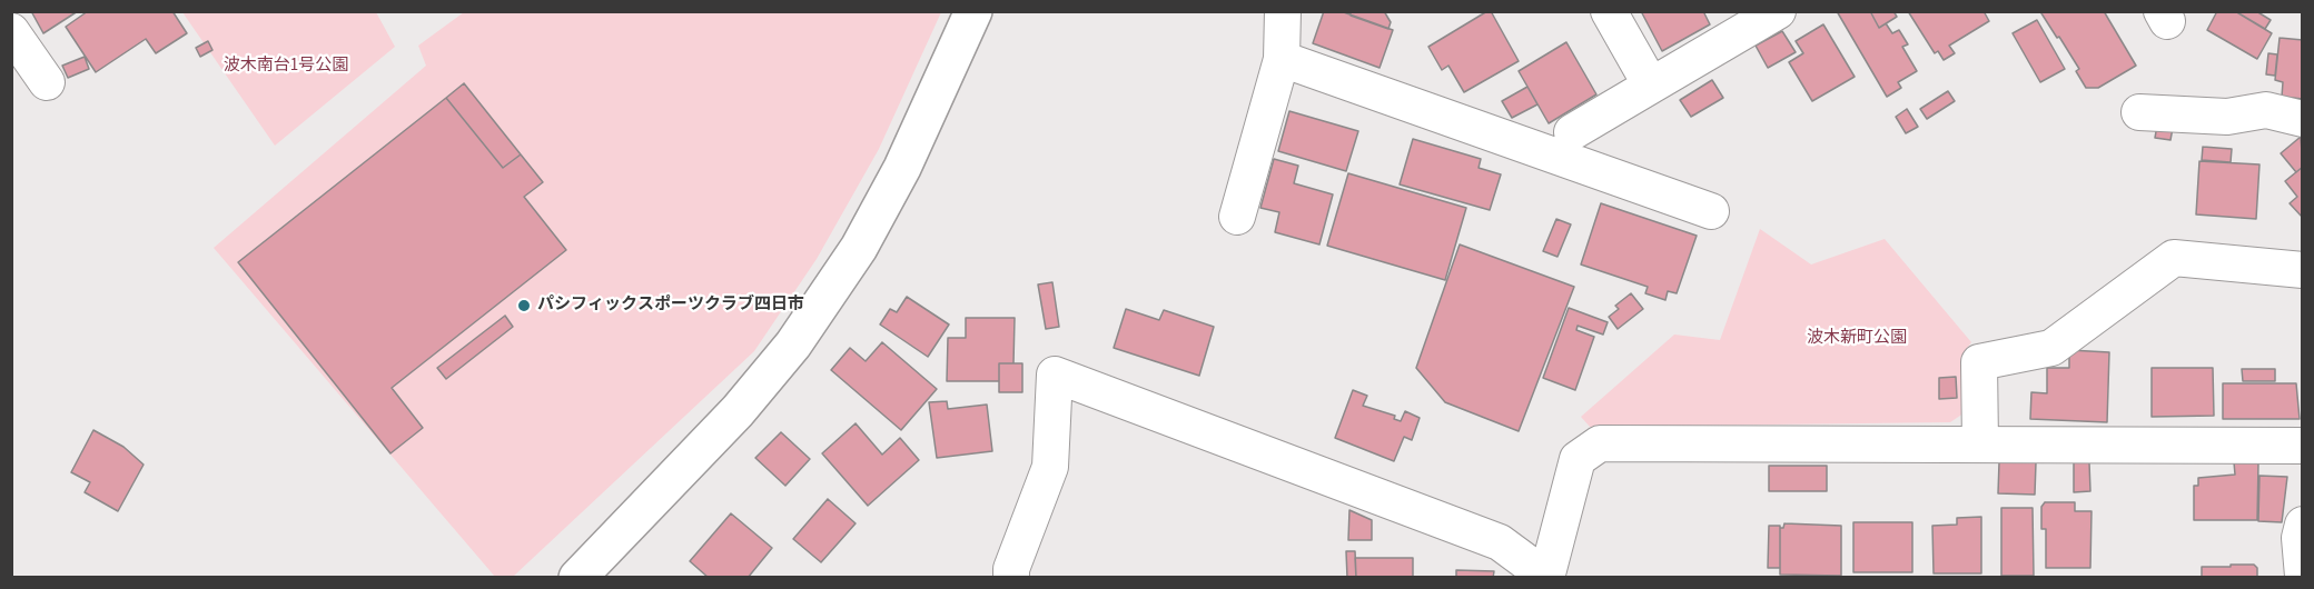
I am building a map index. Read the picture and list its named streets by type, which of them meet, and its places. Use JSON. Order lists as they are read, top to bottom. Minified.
{"parks":["波木南台1号公園","波木新町公園"],"places":["パシフィックスポーツクラブ四日市"]}
